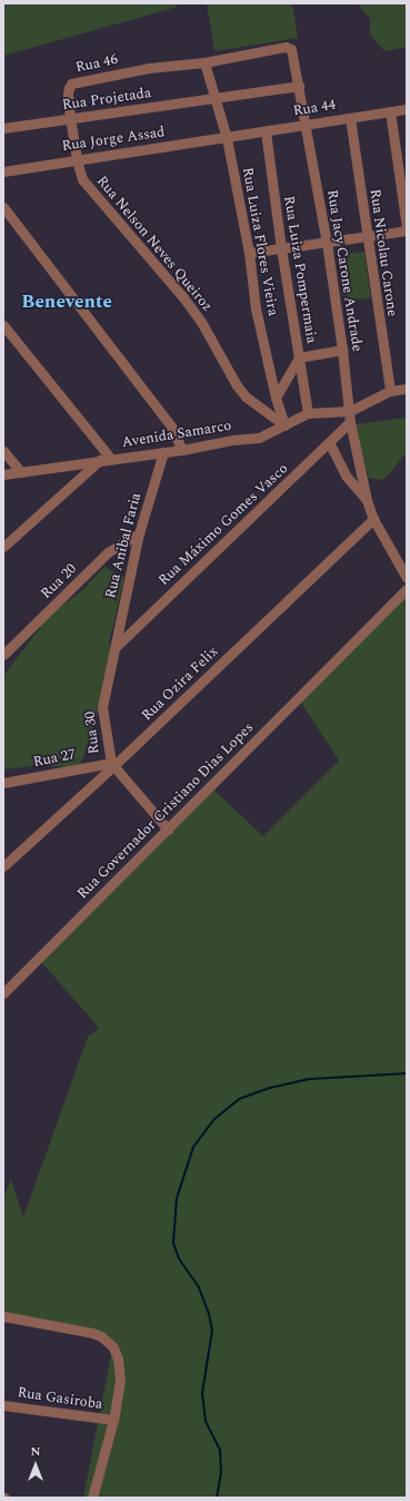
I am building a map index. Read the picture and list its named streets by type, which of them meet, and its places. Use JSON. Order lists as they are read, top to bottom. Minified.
{"streets":{"street":["Rua 46","Rua Projetada","Rua 44","Rua Jorge Assad","Rua Luiza Flores Vieira","Rua Nelson Neves Queiroz","Rua Nicolau Carone","Rua Luiza Pompermaia","Rua Jacy Carone Andrade","Avenida Samarco","Rua Máximo Gomes Vasco","Rua Anibal Faria","Rua 20","Rua Ozira Felix","Rua 30","Rua 27","Rua Governador Cristiano Dias Lopes","Rua Gasiroba"]},"crossings":[["Rua 46","Rua Projetada"],["Rua 46","Rua Jorge Assad"],["Rua 46","Rua Luiza Flores Vieira"],["Rua 46","Rua Nelson Neves Queiroz"],["Rua 46","Rua Jacy Carone Andrade"],["Rua Projetada","Rua Luiza Flores Vieira"],["Rua Projetada","Rua Jacy Carone Andrade"],["Rua 44","Rua Jorge Assad"],["Rua 44","Rua Luiza Flores Vieira"],["Rua 44","Rua Nicolau Carone"],["Rua 44","Rua Luiza Pompermaia"],["Rua 44","Rua Jacy Carone Andrade"],["Rua Jorge Assad","Rua Luiza Flores Vieira"],["Rua Jorge Assad","Rua Nelson Neves Queiroz"],["Rua Luiza Flores Vieira","Rua Nelson Neves Queiroz"],["Rua Luiza Flores Vieira","Rua Jacy Carone Andrade"],["Rua Luiza Flores Vieira","Avenida Samarco"],["Rua Nelson Neves Queiroz","Avenida Samarco"],["Rua Luiza Pompermaia","Avenida Samarco"],["Rua Jacy Carone Andrade","Avenida Samarco"],["Rua Jacy Carone Andrade","Rua Máximo Gomes Vasco"],["Avenida Samarco","Rua Anibal Faria"],["Rua Máximo Gomes Vasco","Rua Anibal Faria"],["Rua Máximo Gomes Vasco","Rua 30"],["Rua Anibal Faria","Rua 20"],["Rua Anibal Faria","Rua 30"],["Rua Ozira Felix","Rua 30"],["Rua Ozira Felix","Rua 27"],["Rua 30","Rua 27"]],"districts":["Benevente"],"north":"top"}
